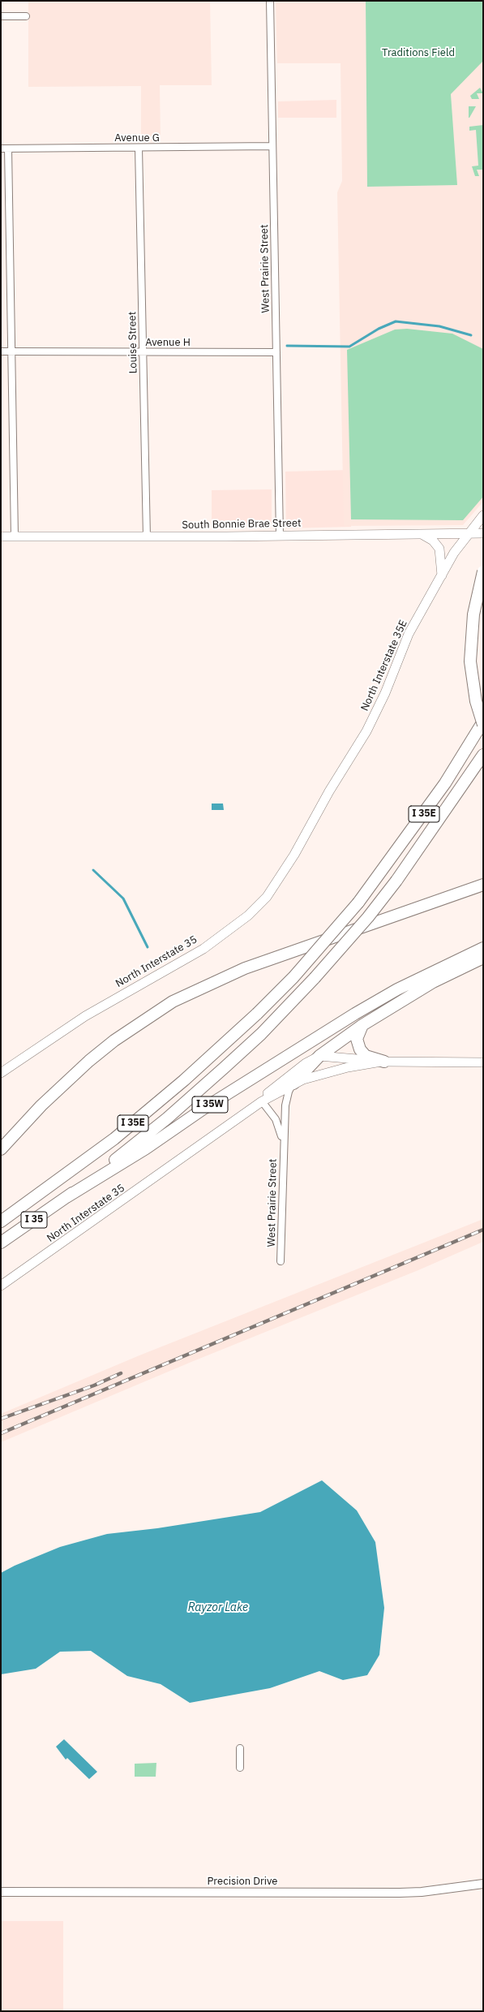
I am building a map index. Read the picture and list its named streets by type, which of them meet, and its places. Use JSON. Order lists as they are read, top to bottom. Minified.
{"streets":{"highway":["I 35E","I 35W","I 35"],"main road":["South Bonnie Brae Street","North Interstate 35E","North Interstate 35"],"street":["Avenue G","West Prairie Street","Louise Street","Avenue H","Precision Drive"]},"crossings":[["Avenue G","West Prairie Street"],["Avenue G","Louise Street"],["West Prairie Street","Avenue H"],["West Prairie Street","South Bonnie Brae Street"],["West Prairie Street","North Interstate 35"],["Louise Street","Avenue H"],["Louise Street","South Bonnie Brae Street"],["South Bonnie Brae Street","North Interstate 35E"],["North Interstate 35E","North Interstate 35"],["I 35E","I 35W"],["I 35E","I 35"],["I 35W","I 35"]],"water":["Rayzor Lake"],"parks":["Traditions Field"]}
